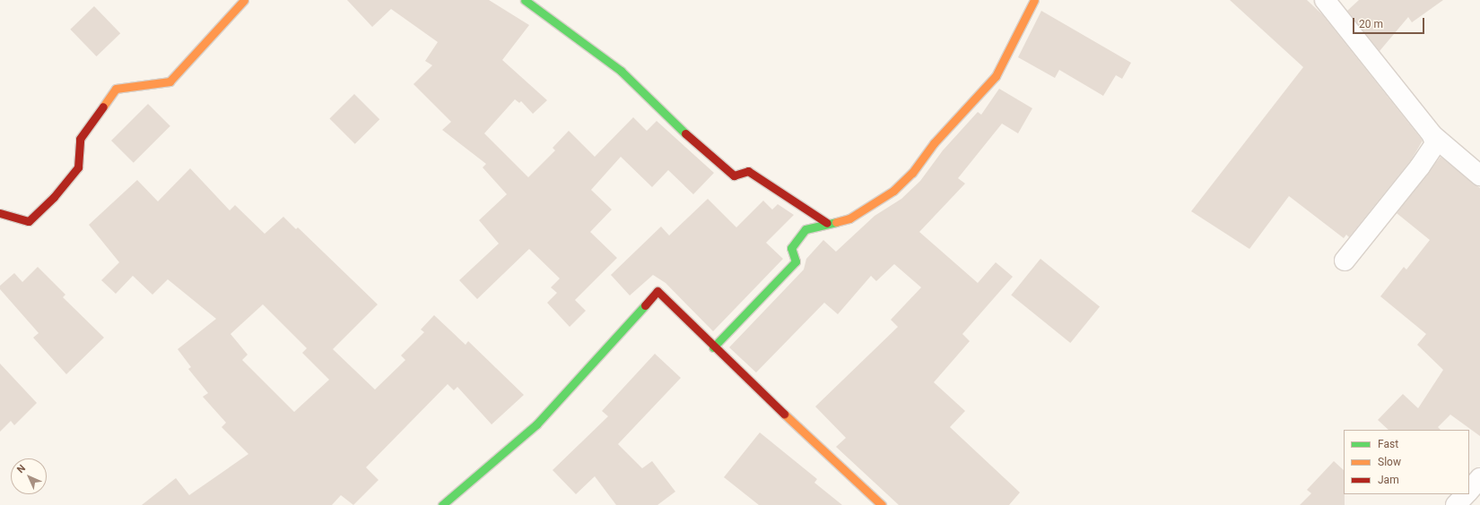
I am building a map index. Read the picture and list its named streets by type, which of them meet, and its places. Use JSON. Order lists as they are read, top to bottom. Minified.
{"legend":["Fast","Slow","Jam"],"scale_bar":"20 m","north":"top left"}
